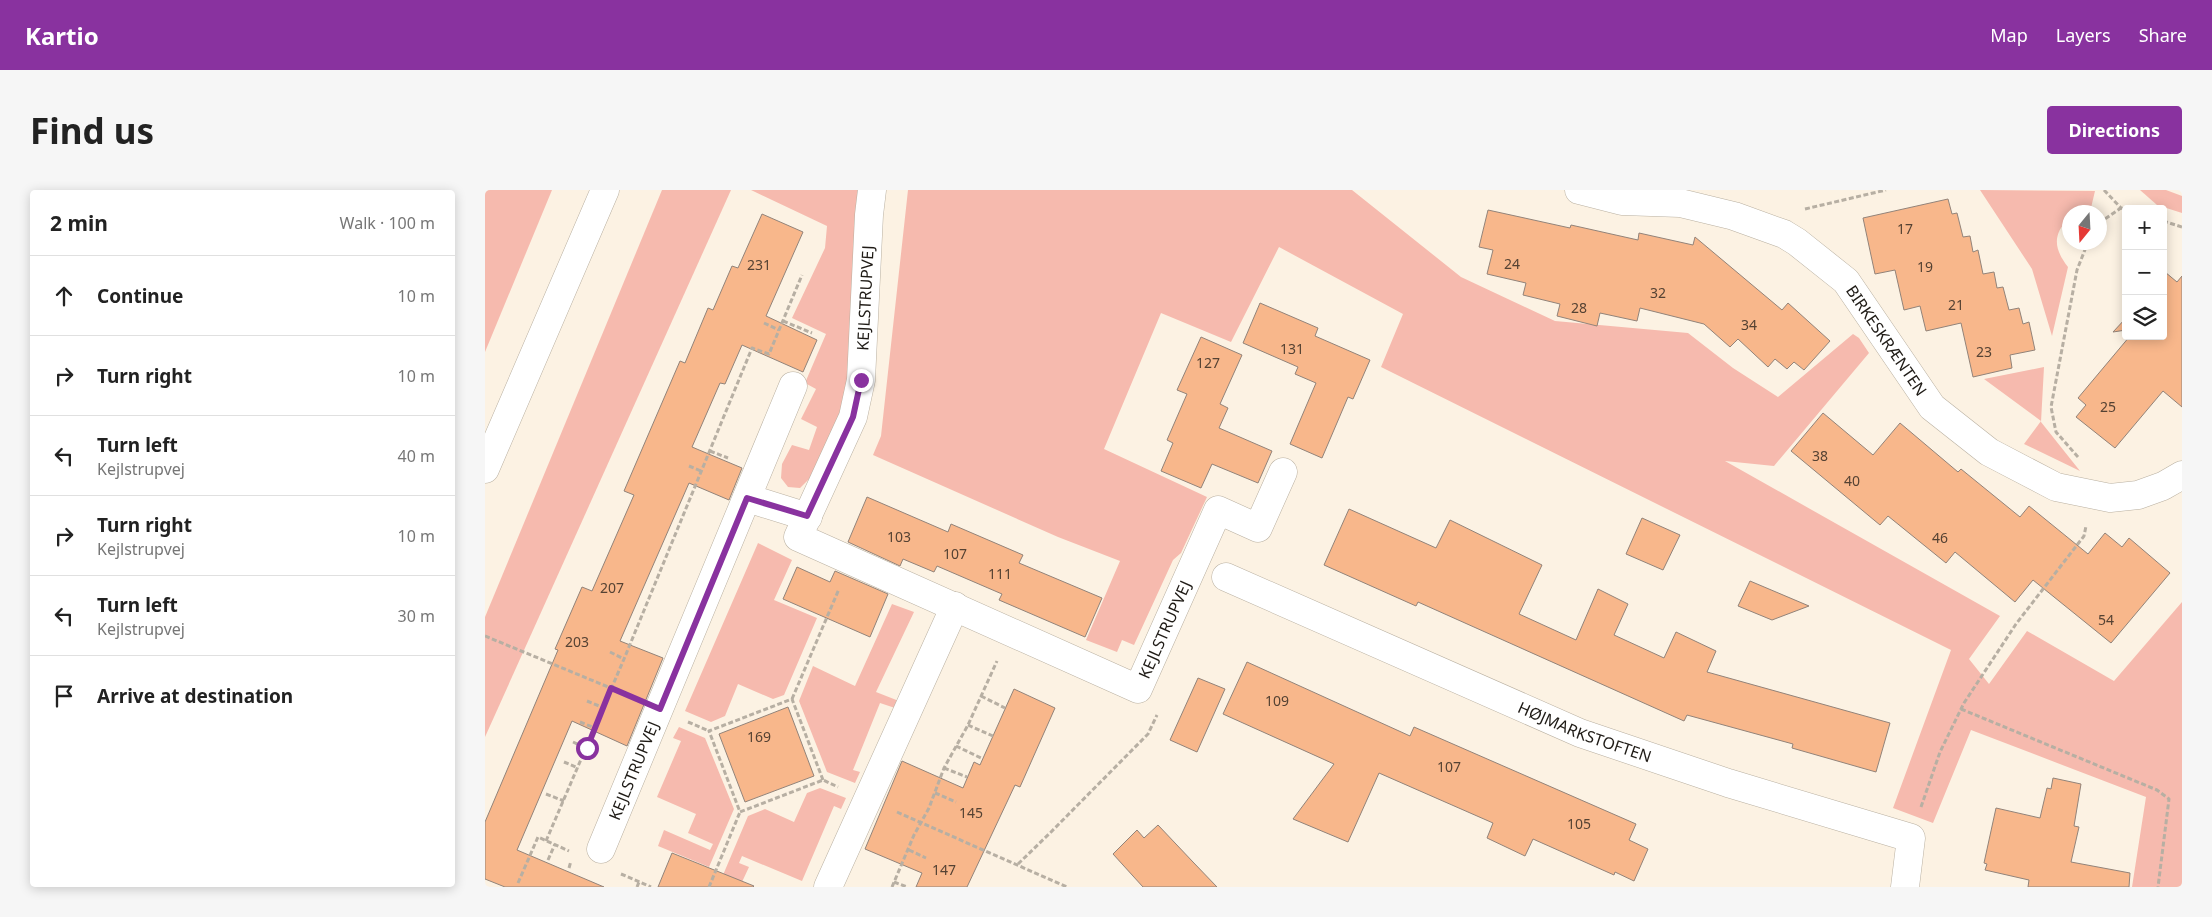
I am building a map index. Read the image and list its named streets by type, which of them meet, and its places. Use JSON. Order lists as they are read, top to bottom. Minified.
{"streets":{"street":["KEJLSTRUPVEJ","BIRKESKRÆNTEN","HØJMARKSTOFTEN"]},"house_numbers":["17","24","231","19","32","21","28","34","131","23","127","25","38","40","103","46","107","111","207","54","203","109","169","107","145","105","147"],"north":"bottom","page":{"header":"Kartio","nav":["Map","Layers","Share"],"buttons":"Directions","title":"Find us","heading":["2 min","Walk · 100 m"],"map_buttons":["+","−"],"list":[["Continue","10 m"],["Turn right","10 m"],["Turn left","Kejlstrupvej","40 m"],["Turn right","Kejlstrupvej","10 m"],["Turn left","Kejlstrupvej","30 m"],"Arrive at destination"]}}
